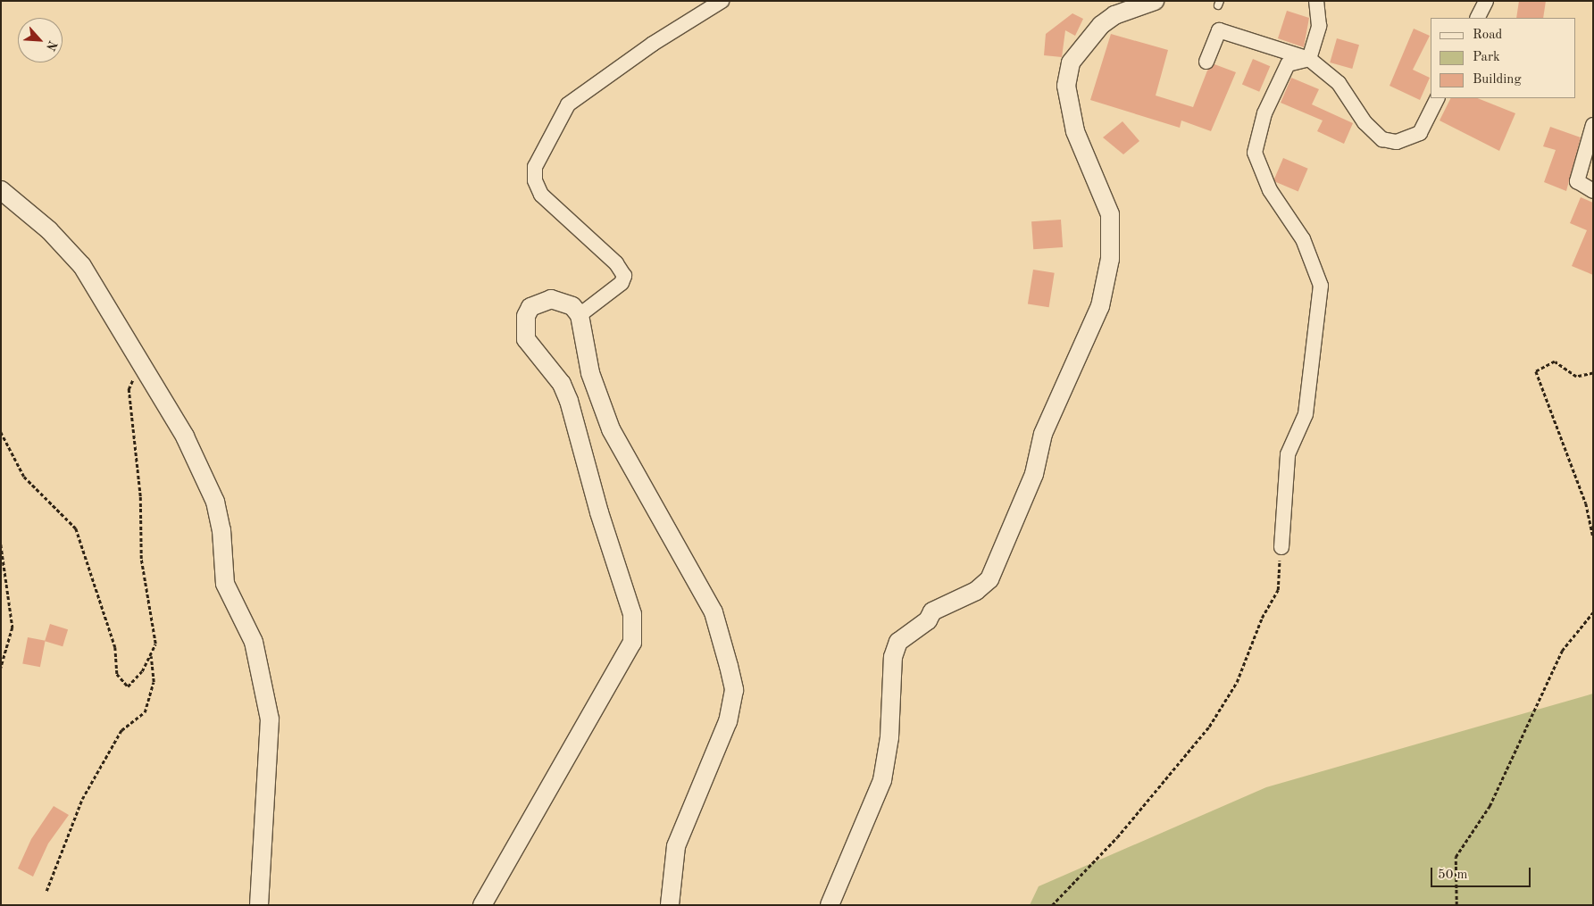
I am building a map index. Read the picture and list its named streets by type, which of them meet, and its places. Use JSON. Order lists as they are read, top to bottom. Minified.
{"legend":["Road","Park","Building"],"scale_bar":"50 m","north":"bottom right"}
